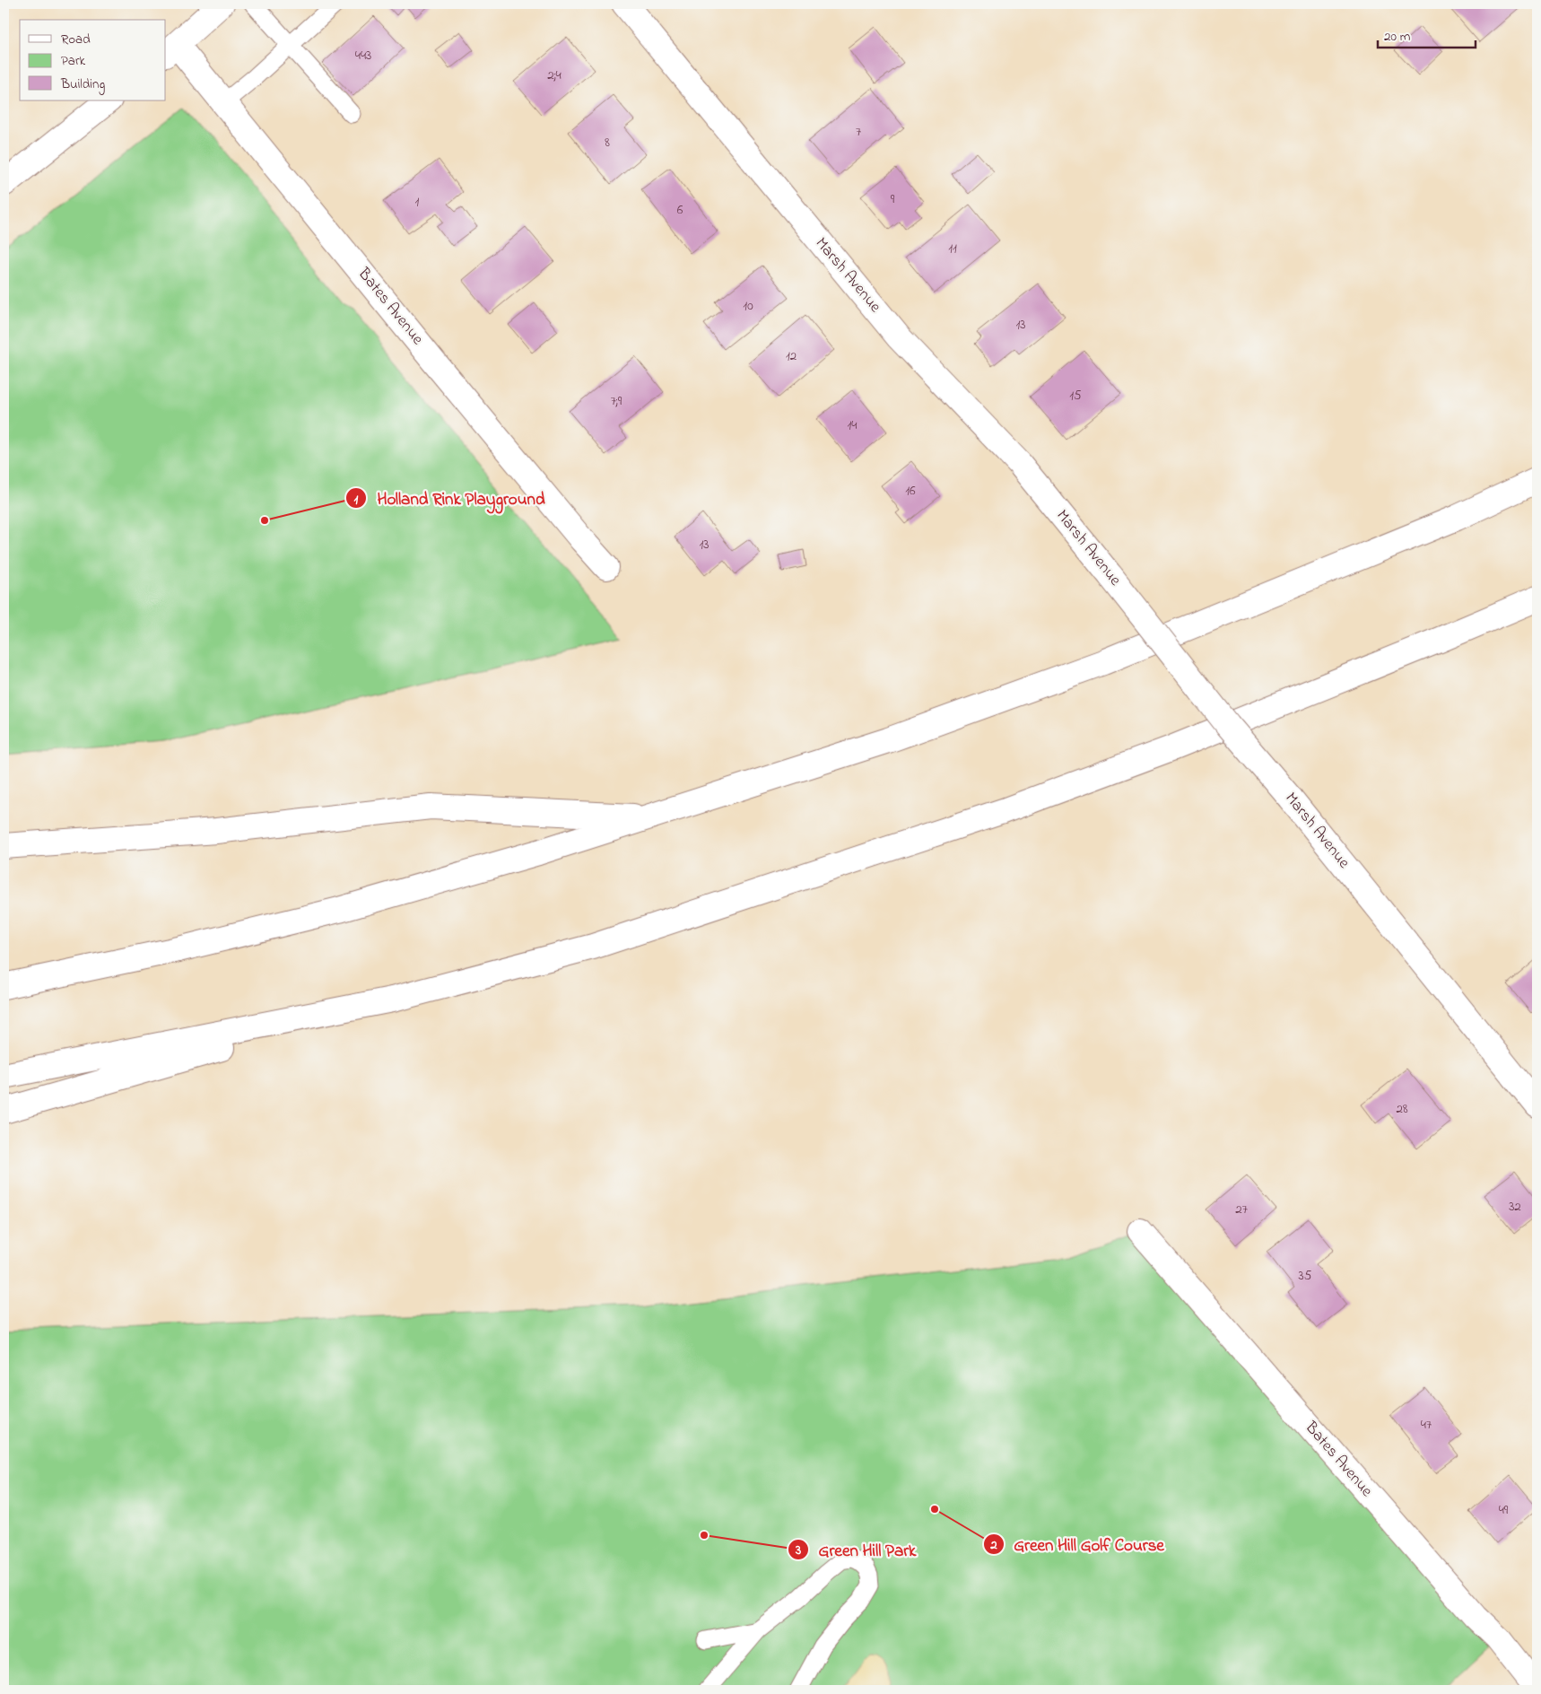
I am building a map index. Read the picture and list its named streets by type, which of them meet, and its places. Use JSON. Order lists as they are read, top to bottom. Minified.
{"streets":{"main road":["Marsh Avenue","Bates Avenue"]},"places":["Holland Rink Playground","Green Hill Golf Course","Green Hill Park"],"house_numbers":["443","2;4","7","8","9","1","6","11","10","13","12","15","7;9","14","16","13","28","32","27","35","47","49"],"legend":["Road","Park","Building"],"scale_bar":"20 m"}
